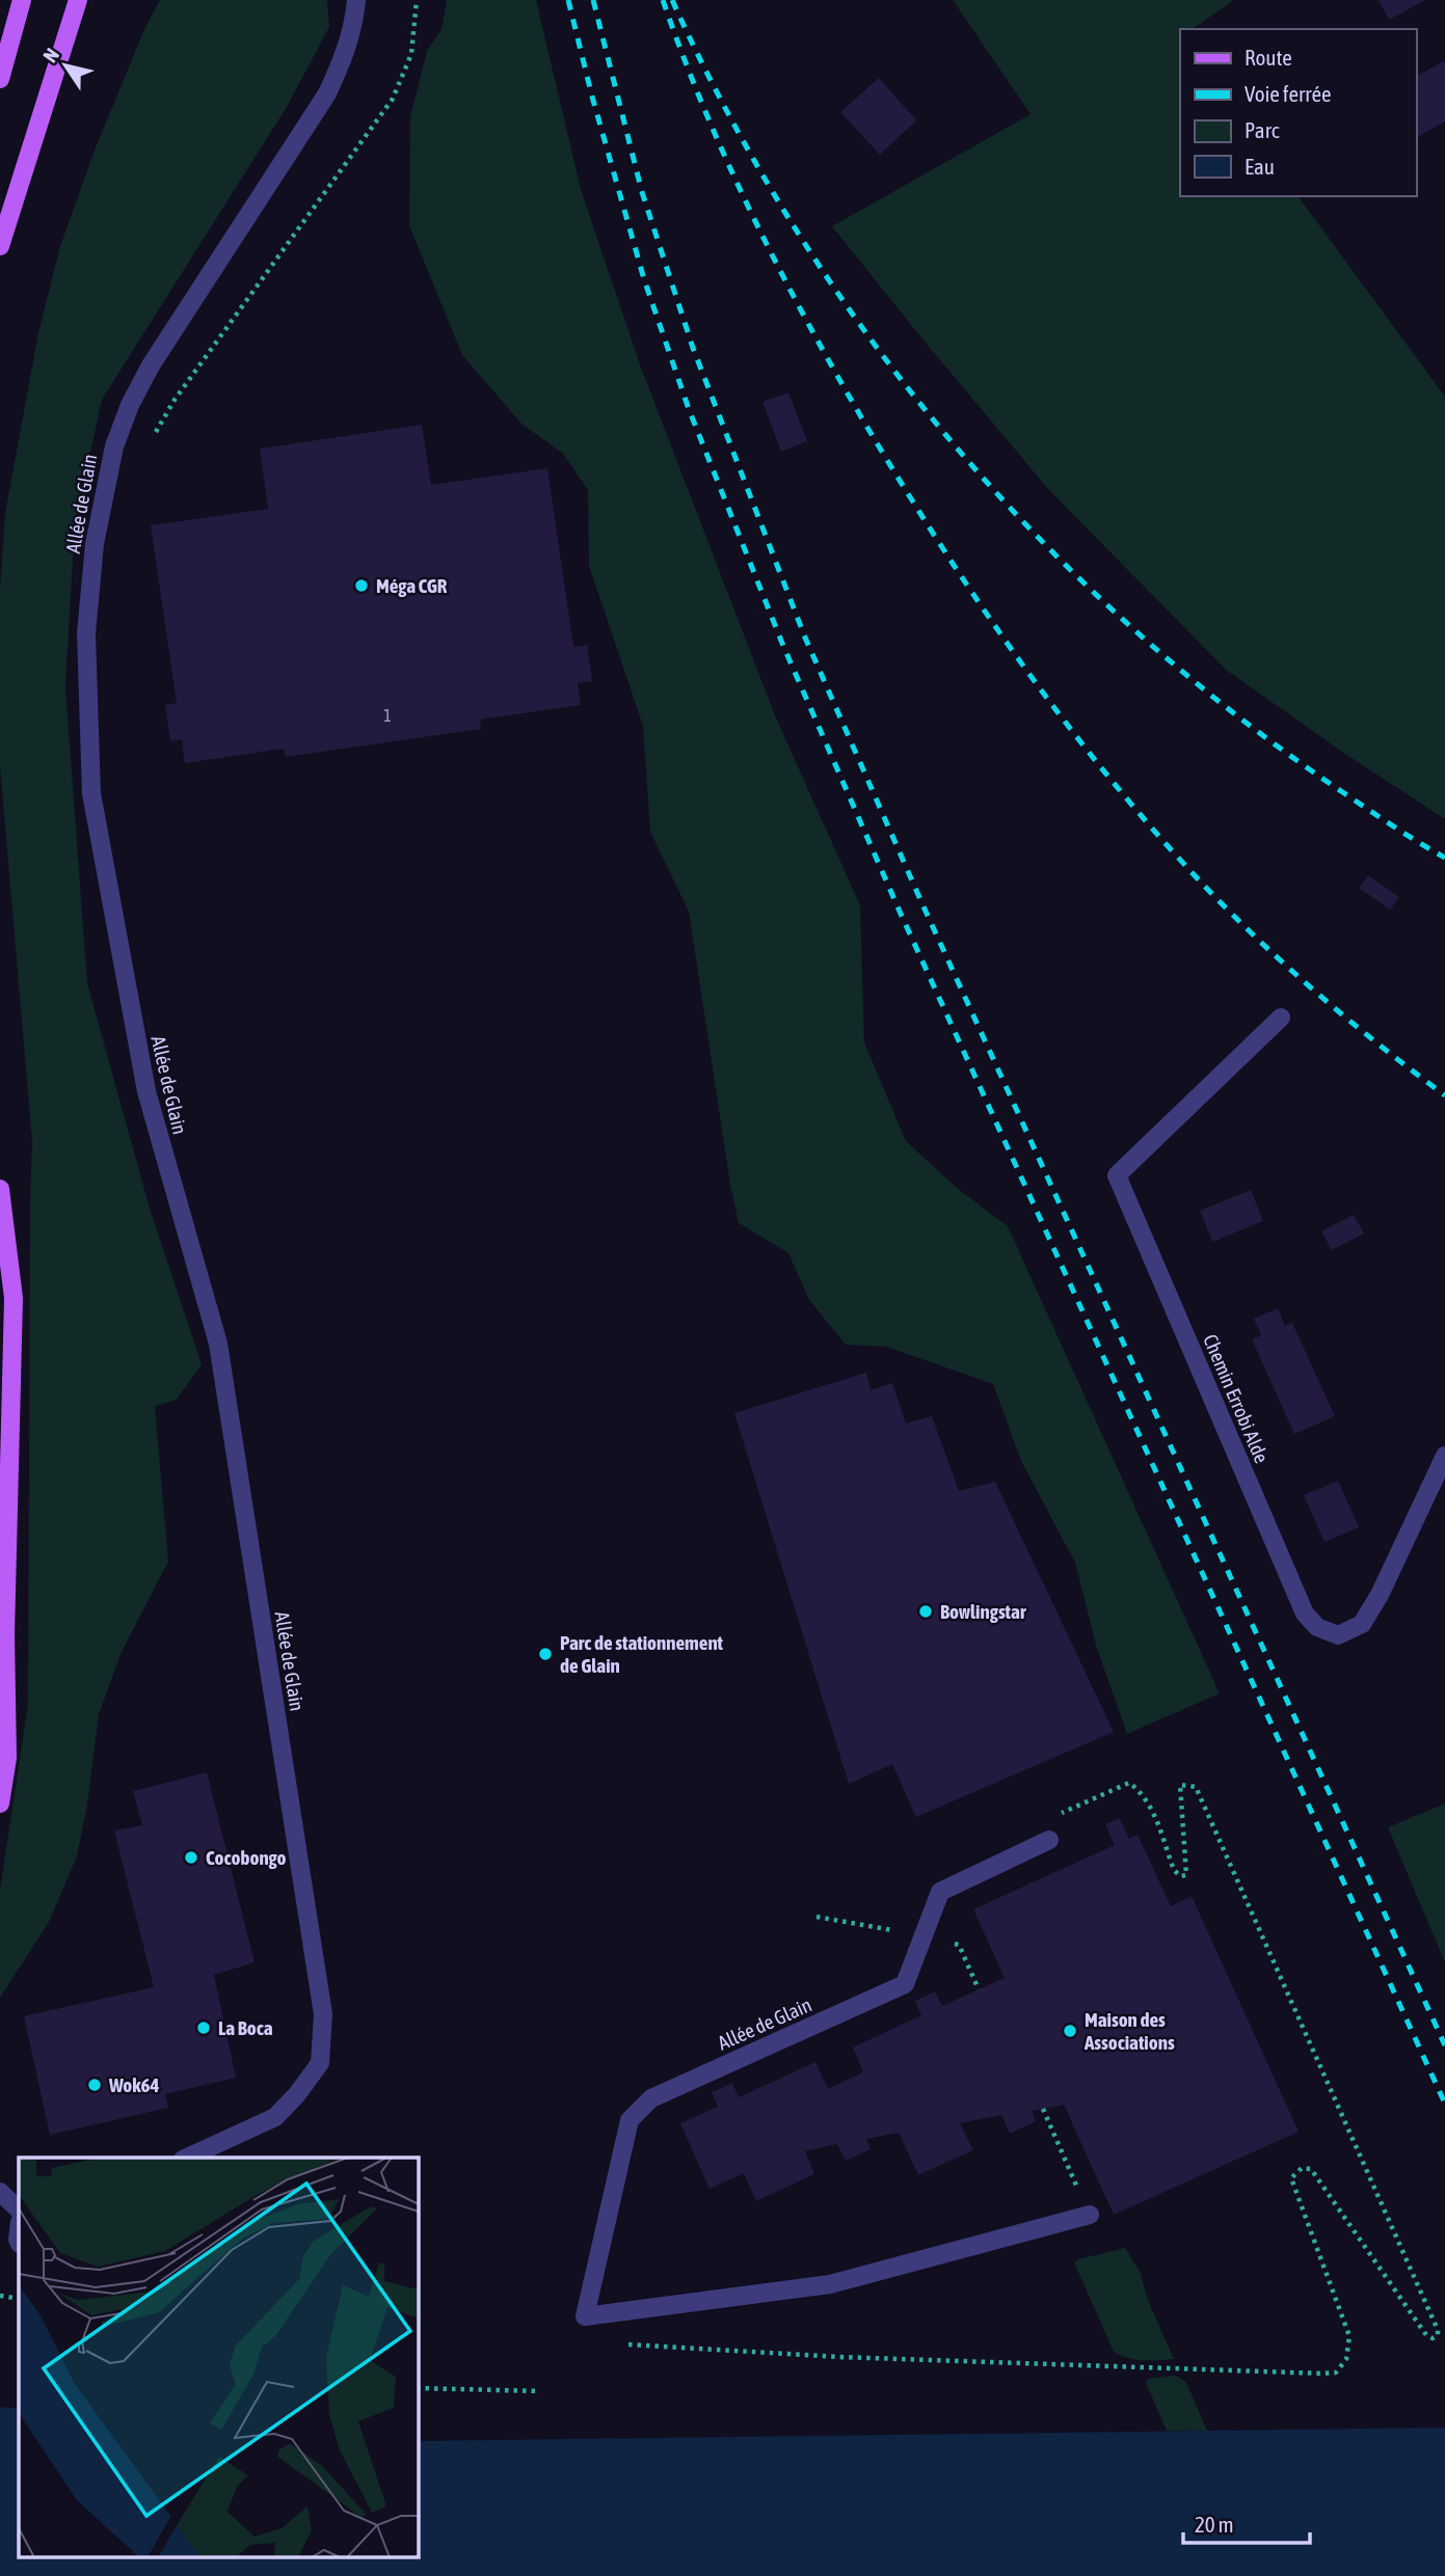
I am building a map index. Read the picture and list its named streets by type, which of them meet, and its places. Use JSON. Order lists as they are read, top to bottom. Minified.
{"streets":{"street":["Allée de Glain","Chemin Errobi Alde"]},"places":["Méga CGR","Bowlingstar","Parc de stationnement de Glain","Cocobongo","La Boca","Maison des Associations","Wok64"],"house_numbers":["1"],"legend":["Route","Voie ferrée","Parc","Eau"],"scale_bar":"20 m","north":"top left"}
